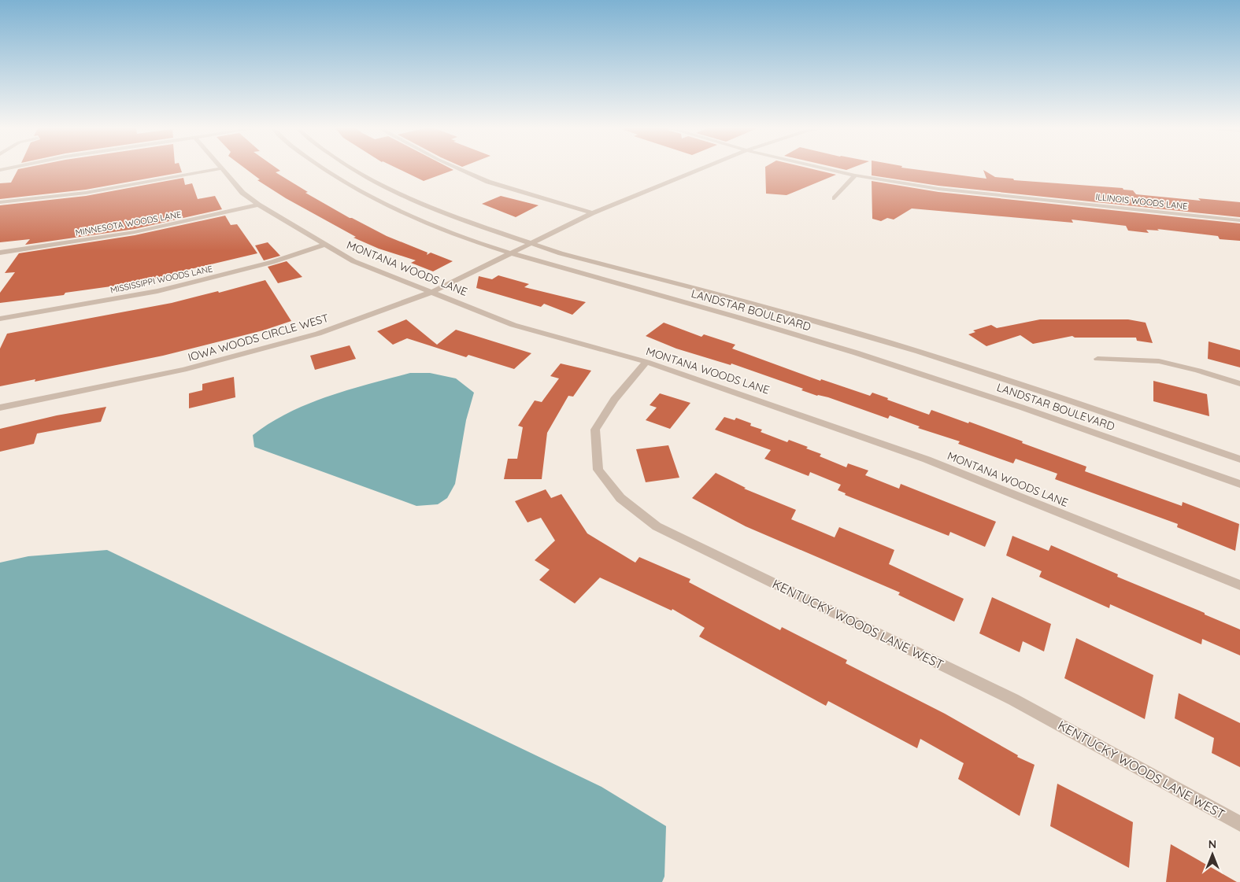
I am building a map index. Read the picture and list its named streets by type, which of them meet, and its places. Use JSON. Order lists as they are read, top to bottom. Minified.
{"streets":{"street":["ILLINOIS WOODS LANE","MINNESOTA WOODS LANE","MONTANA WOODS LANE","MISSISSIPPI WOODS LANE","LANDSTAR BOULEVARD","IOWA WOODS CIRCLE WEST","KENTUCKY WOODS LANE WEST"]},"crossings":[["MINNESOTA WOODS LANE","MONTANA WOODS LANE"],["MONTANA WOODS LANE","MISSISSIPPI WOODS LANE"],["MONTANA WOODS LANE","IOWA WOODS CIRCLE WEST"],["MONTANA WOODS LANE","KENTUCKY WOODS LANE WEST"],["LANDSTAR BOULEVARD","IOWA WOODS CIRCLE WEST"]],"north":"top"}
